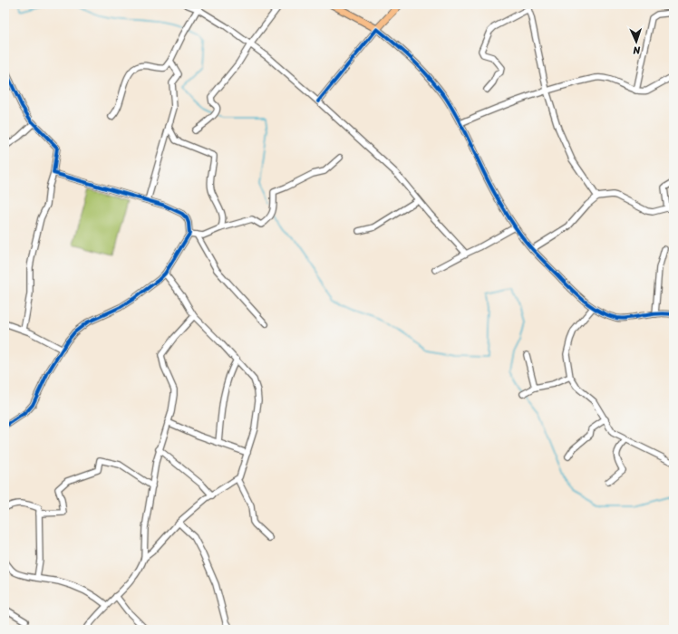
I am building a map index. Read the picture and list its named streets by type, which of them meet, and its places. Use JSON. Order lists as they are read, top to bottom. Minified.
{"north":"bottom"}
